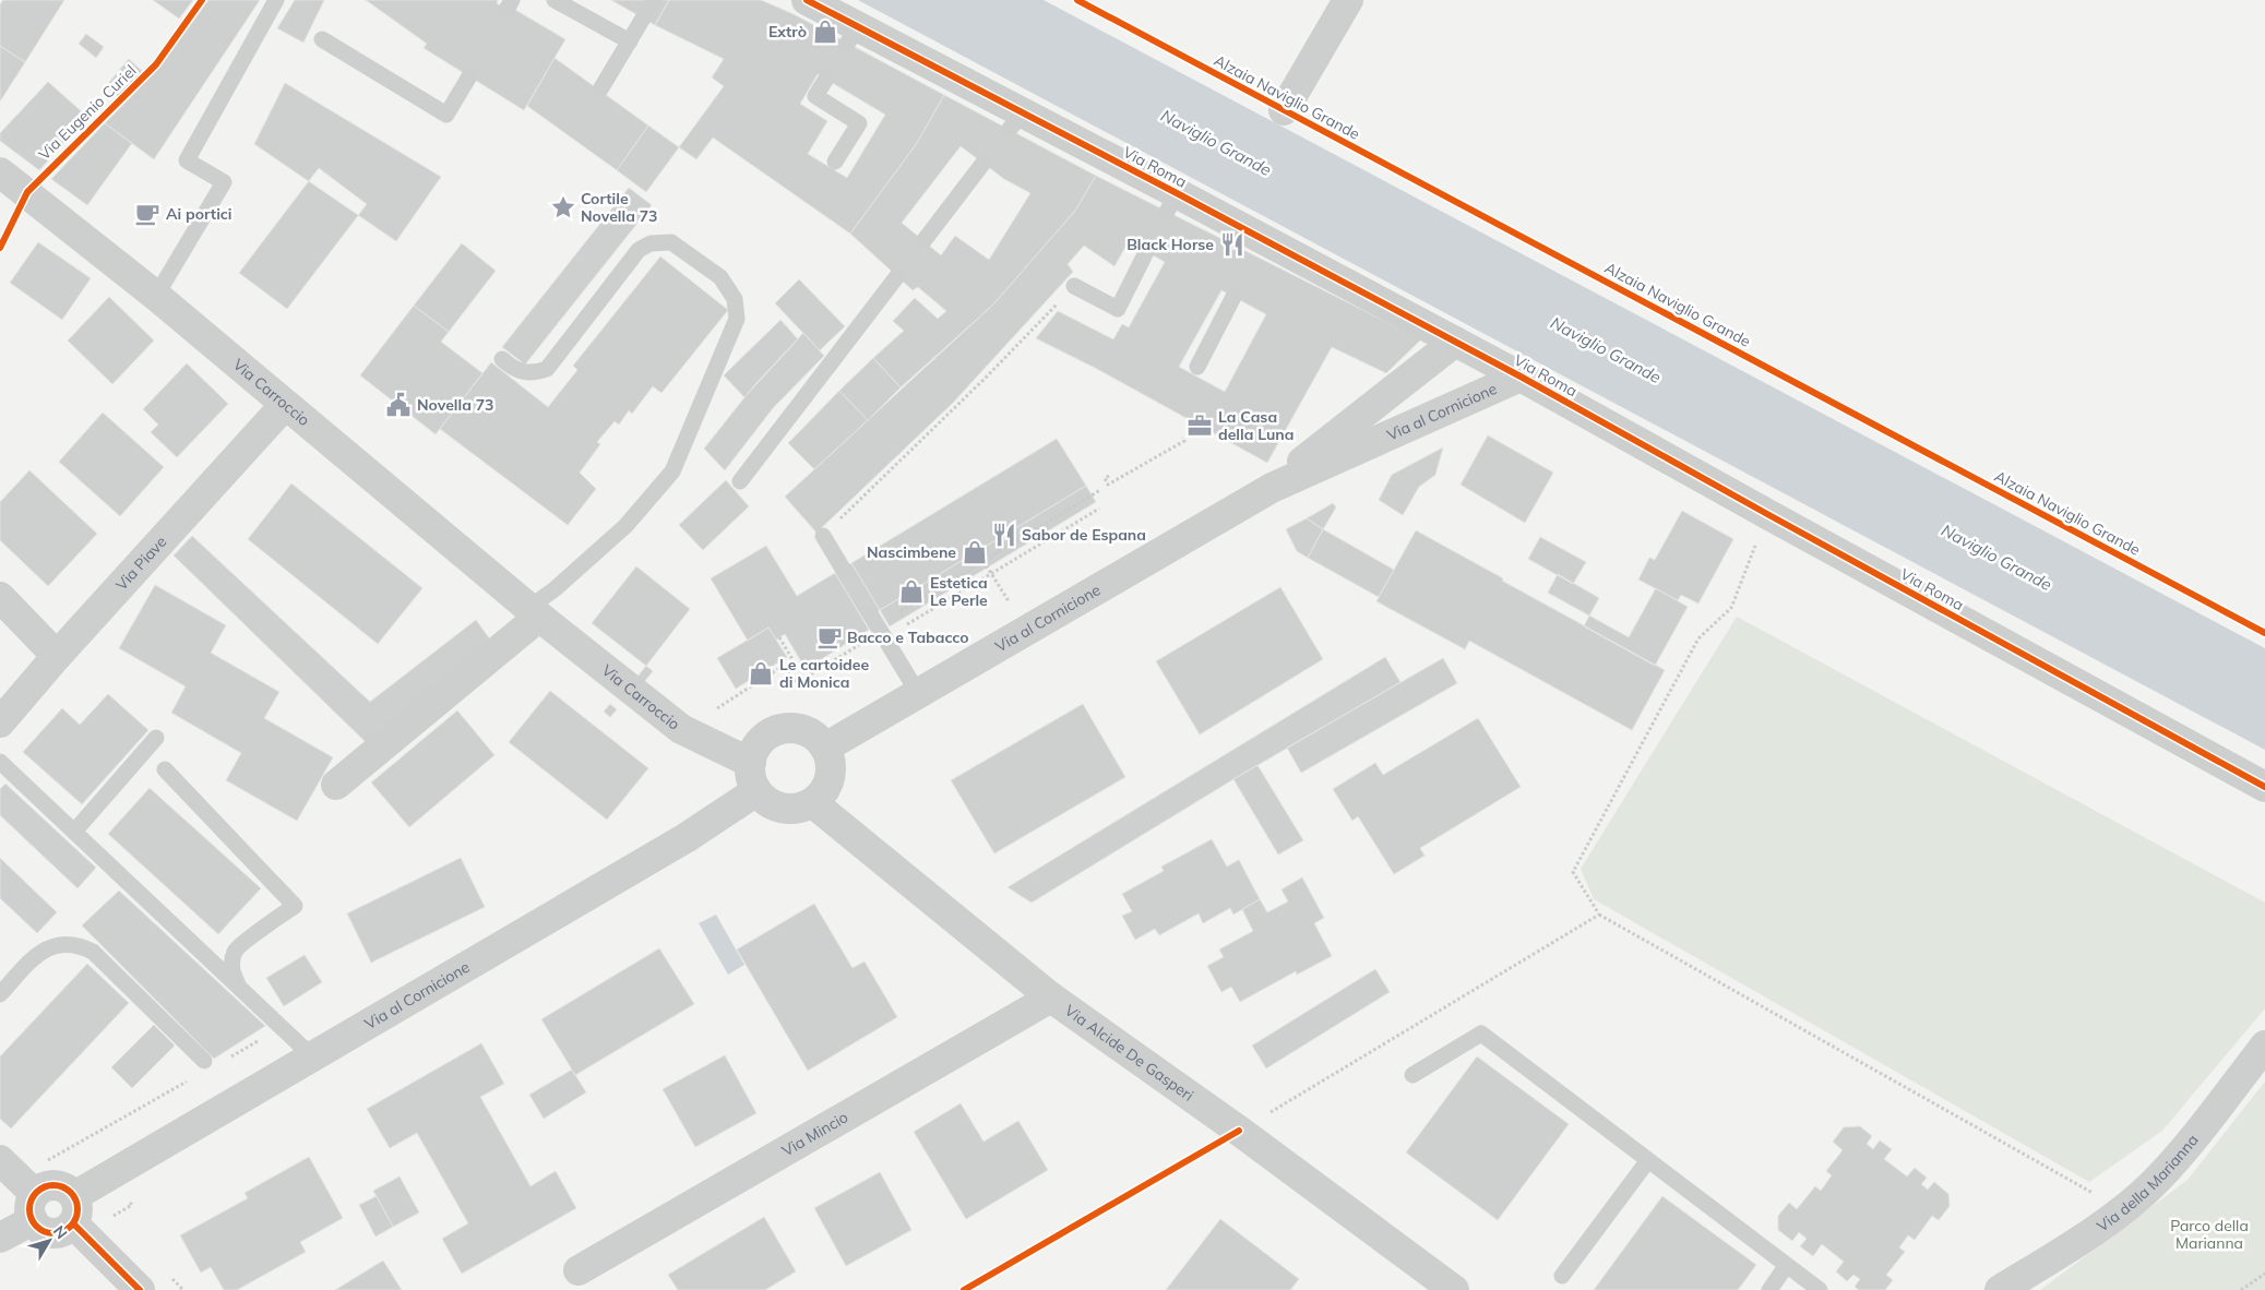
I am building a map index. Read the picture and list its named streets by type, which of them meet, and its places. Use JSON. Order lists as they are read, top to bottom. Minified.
{"streets":{"street":["Via Roma","Via Carroccio","Via al Cornicione","Via Piave","Via Alcide De Gasperi","Via Mincio","Via della Marianna"],"cycle path":["Alzaia Naviglio Grande","Via Eugenio Curiel"]},"crossings":[["Via Eugenio Curiel","Via Carroccio"],["Via Roma","Via al Cornicione"],["Via Carroccio","Via al Cornicione"],["Via Carroccio","Via Piave"],["Via Carroccio","Via Alcide De Gasperi"],["Via al Cornicione","Via Alcide De Gasperi"],["Via Alcide De Gasperi","Via Mincio"]],"water":["Naviglio Grande"],"parks":["Parco della Marianna"],"places":{"shop":["Extrò","Nascimbene","Estetica Le Perle","Le cartoidee di Monica"],"place":["Cortile Novella 73"],"cafe":["Ai portici","Bacco e Tabacco"],"restaurant":["Black Horse","Sabor de Espana"],"public building":["Novella 73"],"office":["La Casa della Luna"]},"north":"top right"}
